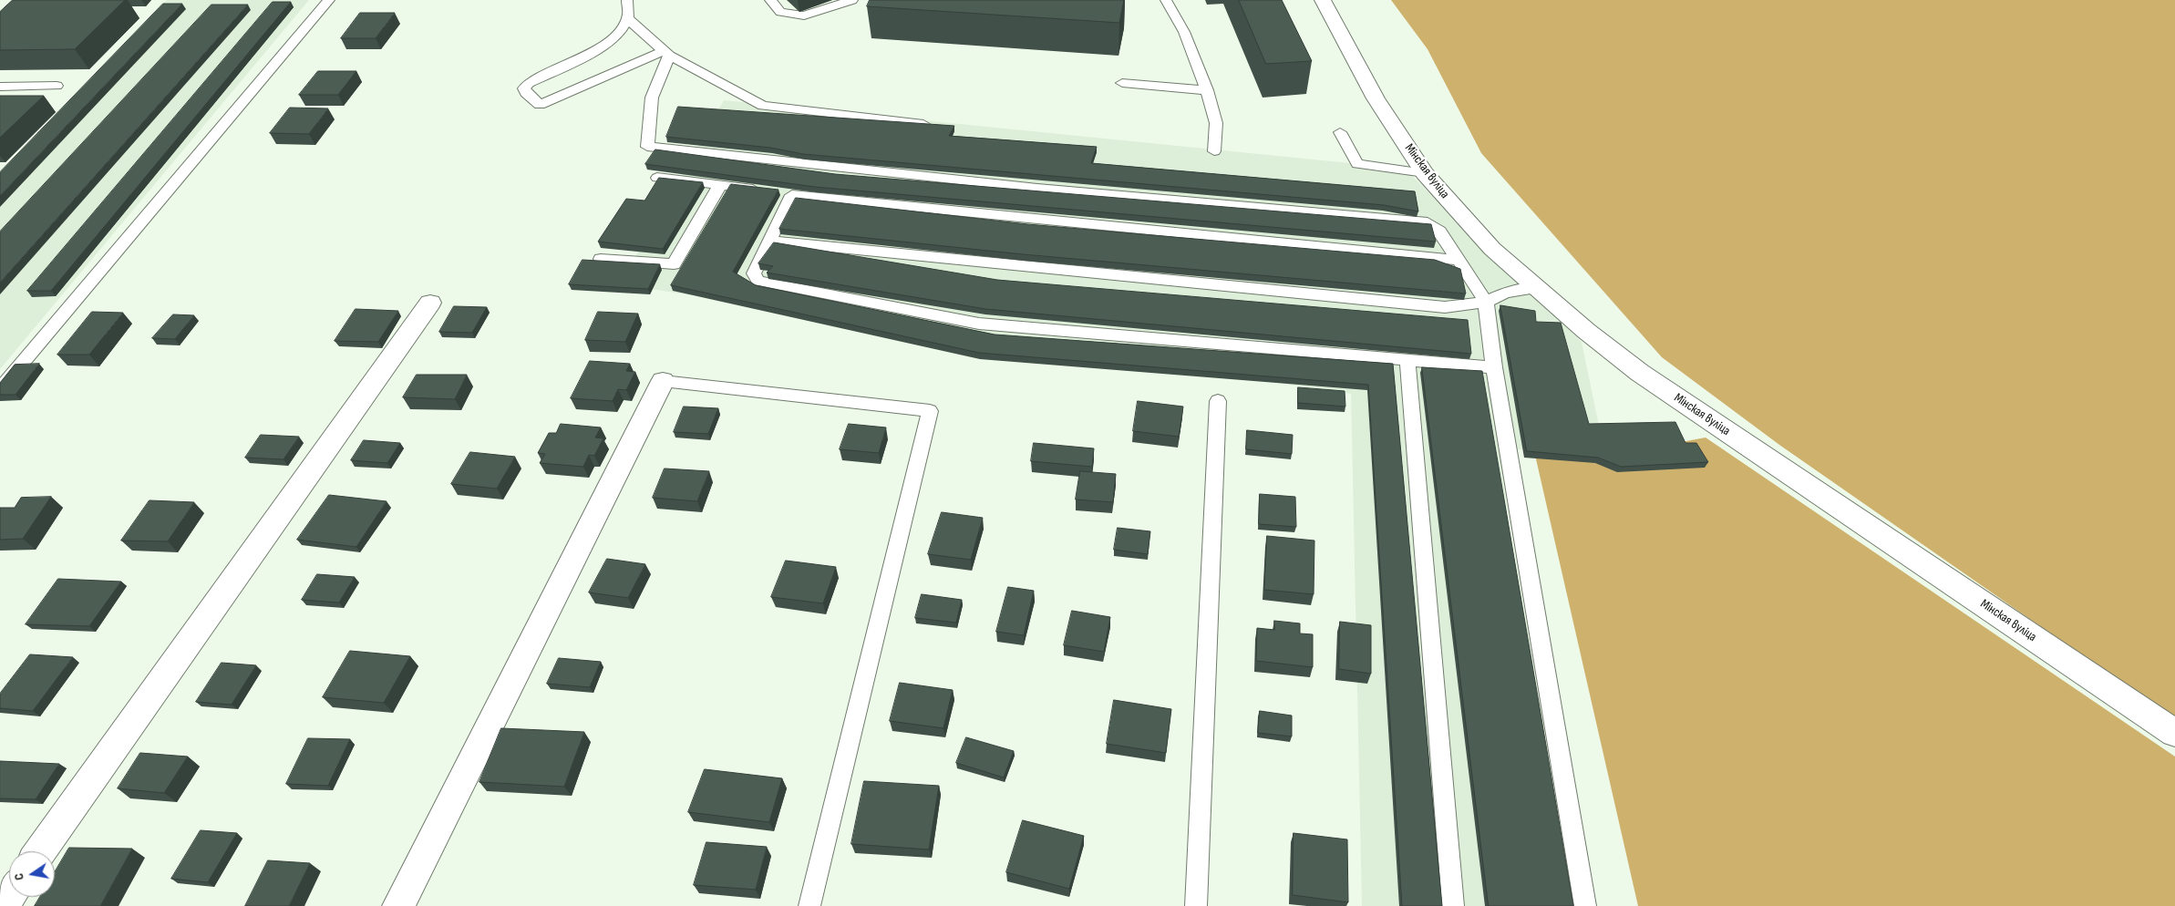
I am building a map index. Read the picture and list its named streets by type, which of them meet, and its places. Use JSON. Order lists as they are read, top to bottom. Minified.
{"streets":{"main road":["Мінская вуліца"]},"north":"left"}
